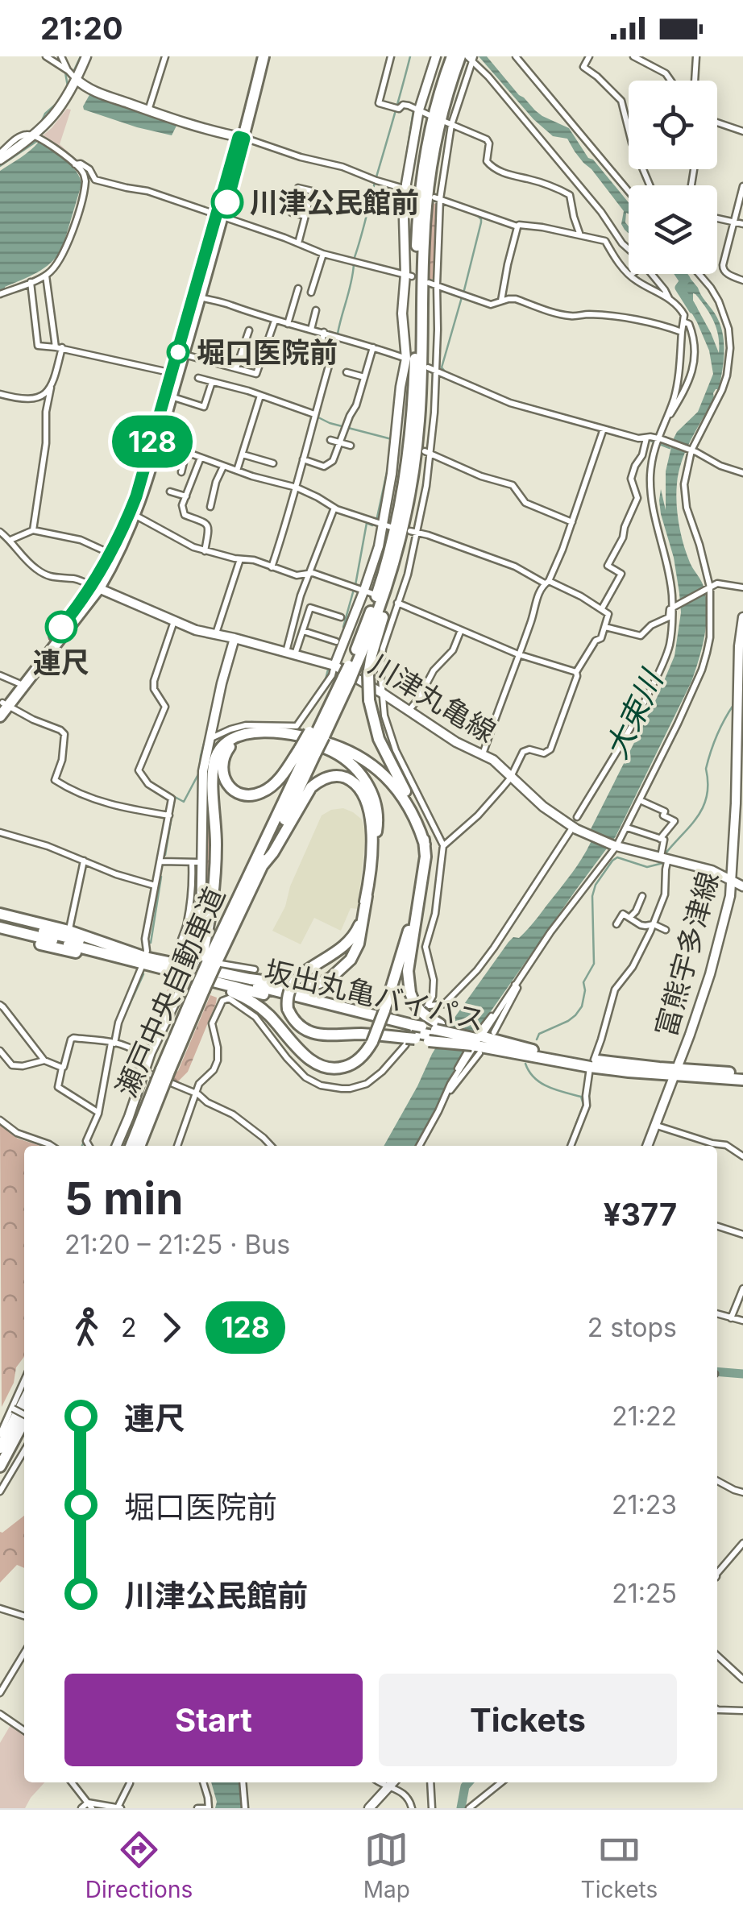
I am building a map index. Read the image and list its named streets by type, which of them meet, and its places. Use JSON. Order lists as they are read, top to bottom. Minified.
{"streets":{"highway":["瀬戸中央自動車道","坂出丸亀バイパス"],"street":["川津丸亀線","富熊宇多津線"]},"crossings":[["川津丸亀線","富熊宇多津線"],["富熊宇多津線","坂出丸亀バイパス"]],"water":["大束川"],"places":["川津公民館前","堀口医院前","連尺"],"lines":["bus line 128"],"page":{"status":"21:20","on_map":"128","heading":["5 min","21:20 – 21:25 · Bus","¥377"],"legs":["2","128","2 stops"],"list":[{"name":"連尺","value":"21:22"},{"name":"堀口医院前","value":"21:23"},{"name":"川津公民館前","value":"21:25"}],"buttons":["Start","Tickets"],"tabs":["Directions","Map","Tickets"]}}
